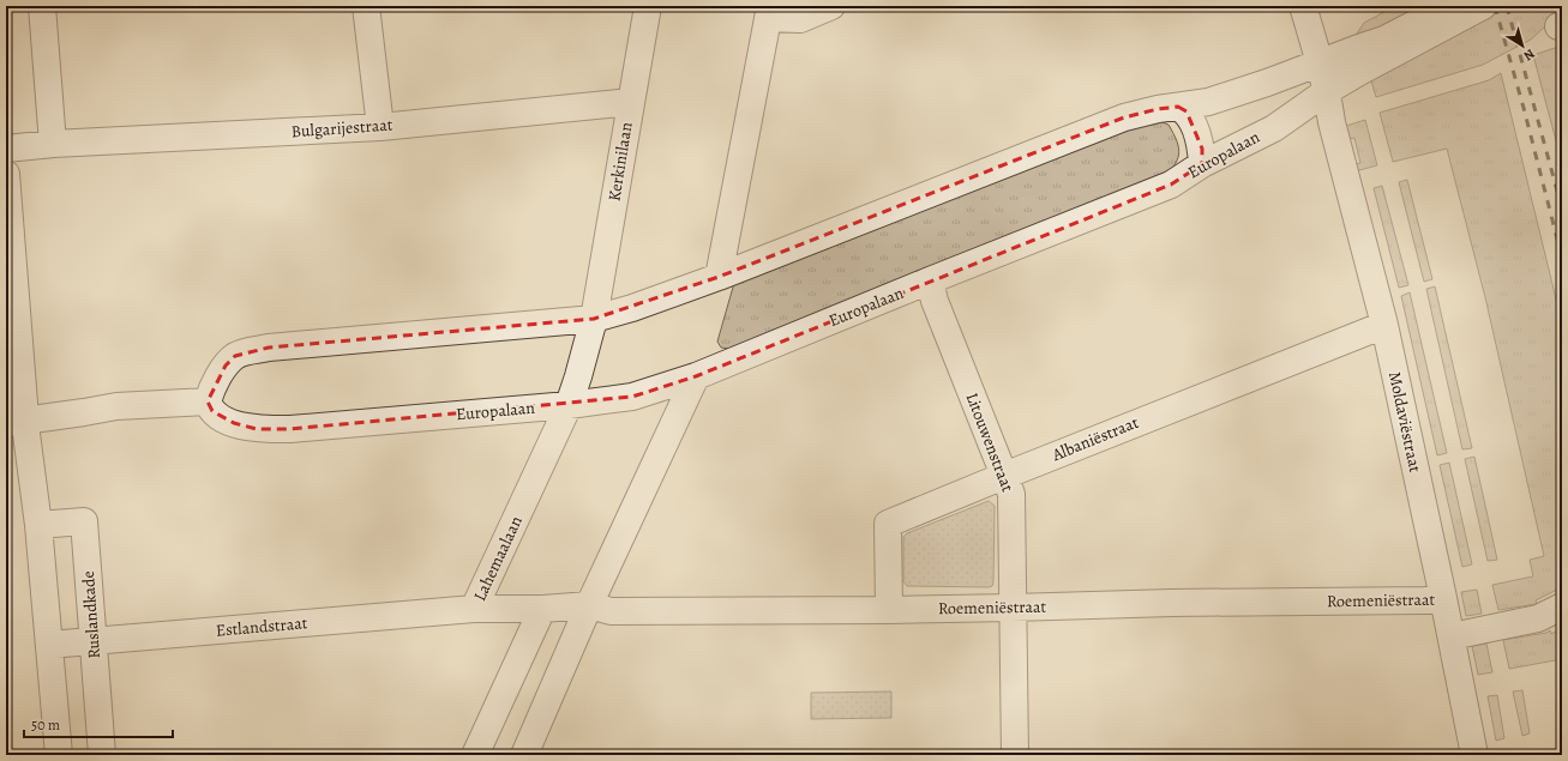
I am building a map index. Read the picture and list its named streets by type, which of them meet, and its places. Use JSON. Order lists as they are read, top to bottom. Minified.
{"streets":{"street":["Bulgarijestraat","Europalaan","Kerkinilaan","Moldaviëstraat","Albaniëstraat","Litouwenstraat","Lahemaalaan","Roemeniëstraat","Ruslandkade","Estlandstraat"]},"crossings":[["Bulgarijestraat","Kerkinilaan"],["Europalaan","Kerkinilaan"],["Europalaan","Moldaviëstraat"],["Europalaan","Litouwenstraat"],["Europalaan","Lahemaalaan"],["Kerkinilaan","Lahemaalaan"],["Moldaviëstraat","Albaniëstraat"],["Moldaviëstraat","Roemeniëstraat"],["Albaniëstraat","Litouwenstraat"],["Albaniëstraat","Roemeniëstraat"],["Litouwenstraat","Roemeniëstraat"],["Lahemaalaan","Roemeniëstraat"],["Lahemaalaan","Estlandstraat"],["Ruslandkade","Estlandstraat"]],"scale_bar":"50 m","north":"bottom right"}
